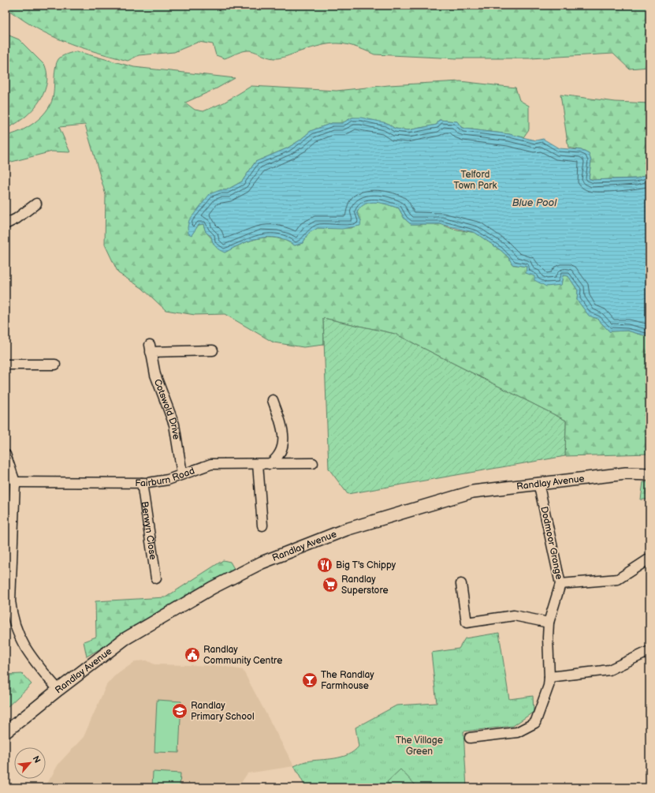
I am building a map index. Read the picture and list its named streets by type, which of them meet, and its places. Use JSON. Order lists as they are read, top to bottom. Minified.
{"streets":{"street":["Cotswold Drive","Fairburn Road","Randlay Avenue","Berwyn Close","Dodmoor Grange"]},"crossings":[["Cotswold Drive","Fairburn Road"],["Fairburn Road","Berwyn Close"],["Randlay Avenue","Dodmoor Grange"]],"water":["Blue Pool"],"parks":["Telford Town Park","The Village Green"],"places":{"restaurant":["Big T's Chippy"],"supermarket":["Randlay Superstore"],"public building":["Randlay Community Centre"],"bar":["The Randlay Farmhouse"],"school or university":["Randlay Primary School"]},"north":"top right"}
